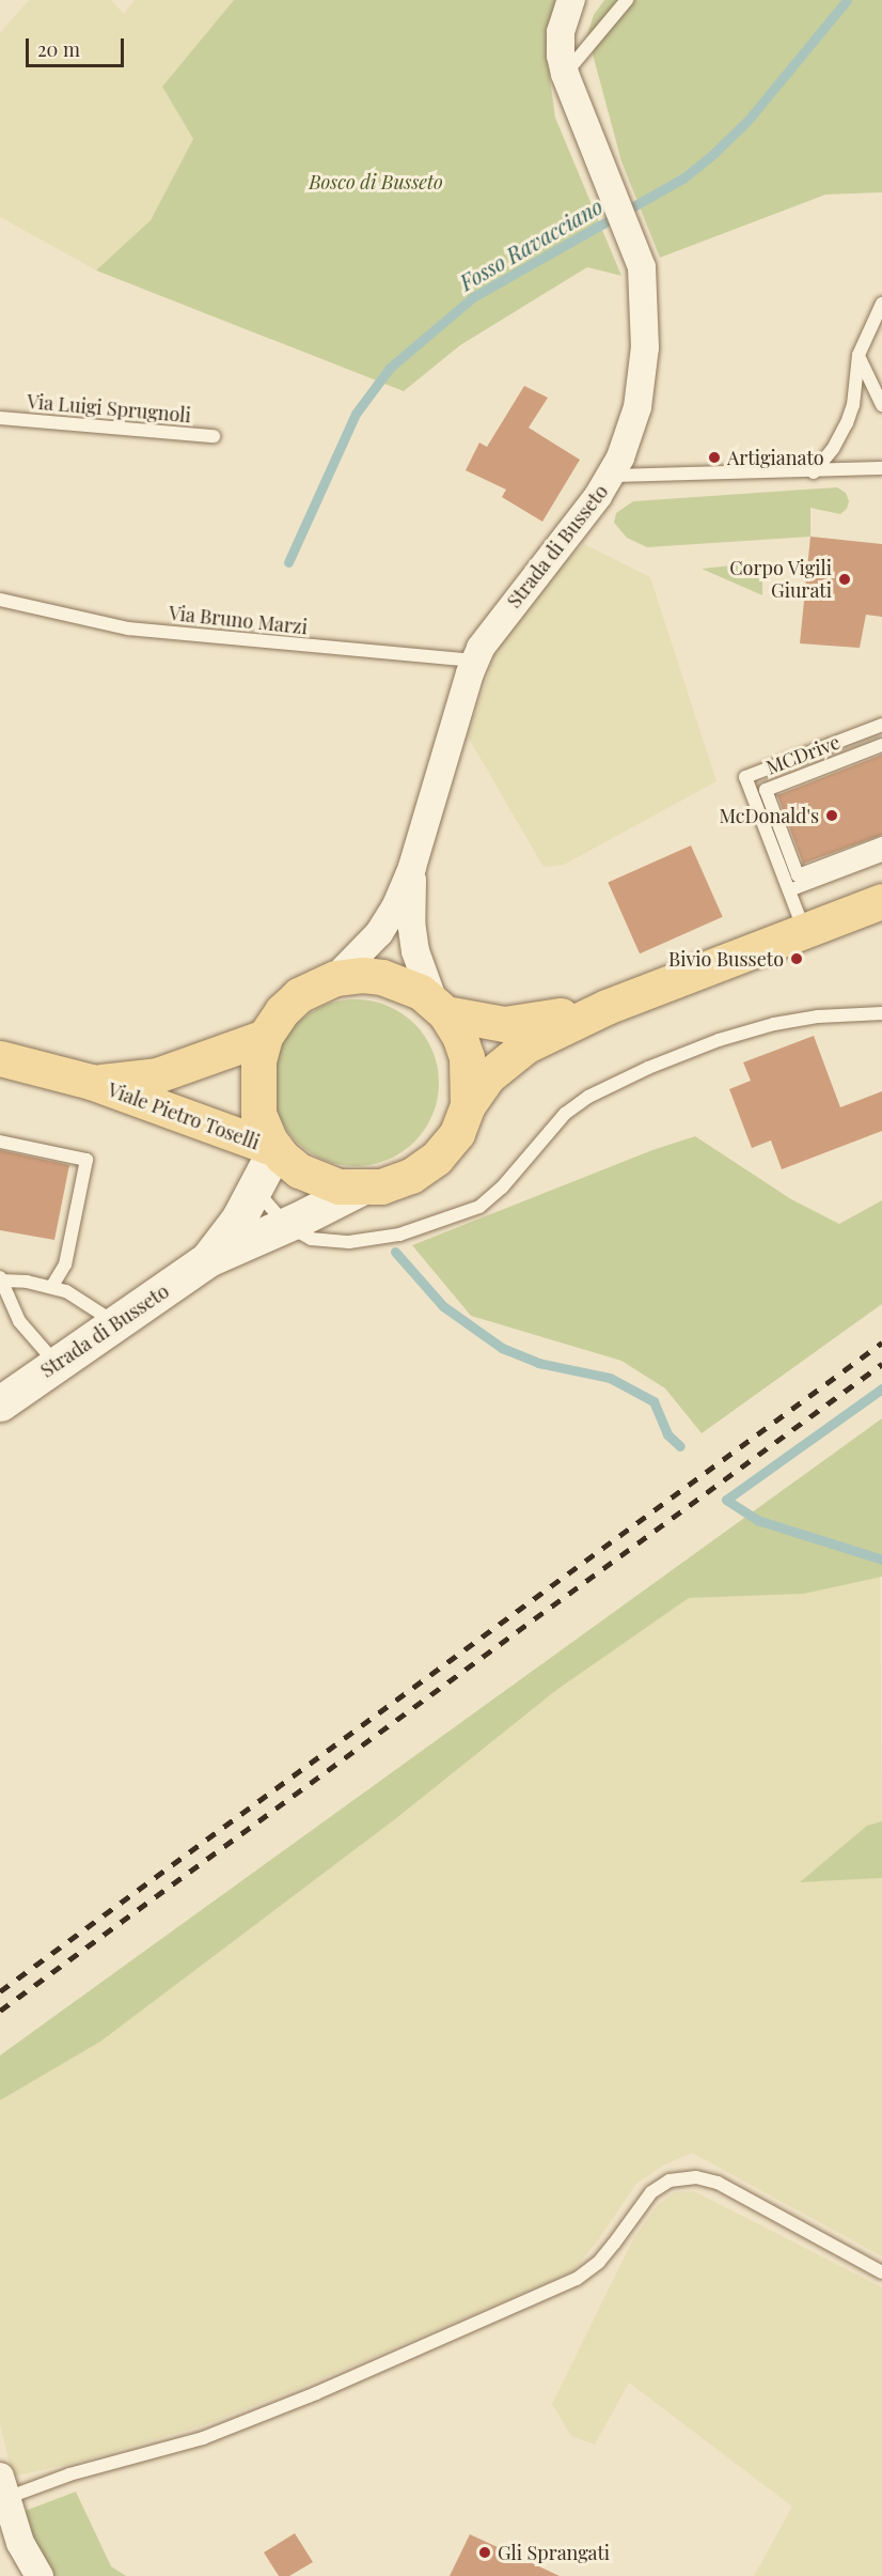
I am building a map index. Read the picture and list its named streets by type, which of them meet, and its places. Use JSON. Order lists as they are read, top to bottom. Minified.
{"streets":{"main road":["Viale Pietro Toselli"],"street":["Strada di Busseto"],"lane":["Via Luigi Sprugnoli","Via Bruno Marzi","MCDrive"]},"crossings":[["Strada di Busseto","Via Bruno Marzi"],["Strada di Busseto","Viale Pietro Toselli"]],"water":["Fosso Ravacciano"],"parks":["Bosco di Busseto"],"places":["Artigianato","Corpo Vigili Giurati","McDonald's","Bivio Busseto","Gli Sprangati"],"scale_bar":"20 m"}
